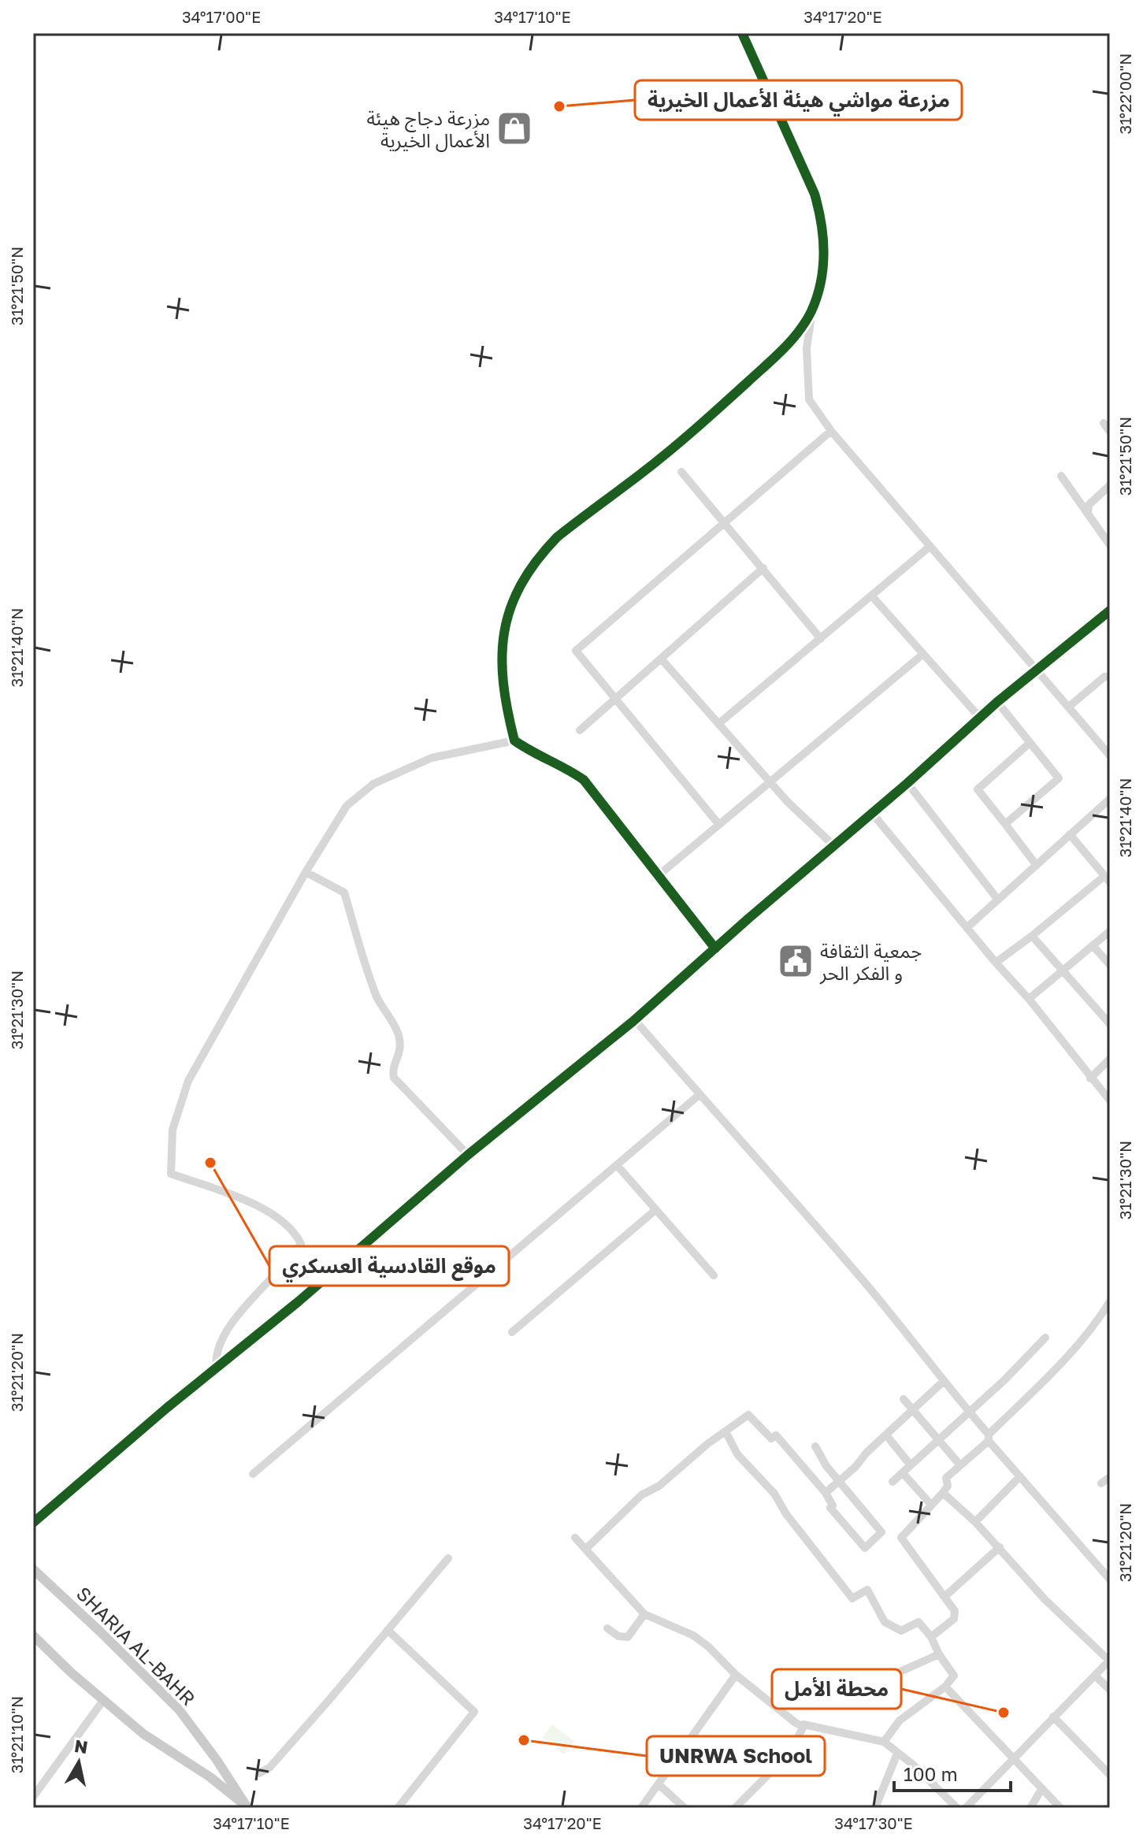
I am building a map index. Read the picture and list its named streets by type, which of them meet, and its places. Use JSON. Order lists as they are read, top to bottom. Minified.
{"streets":{"main road":["SHARIA AL-BAHR"]},"places":{"other":["مزرعة مواشي هيئة الأعمال الخيرية","موقع القادسية العسكري","محطة الأمل","UNRWA School"],"shop":["مزرعة دجاج هيئة الأعمال الخيرية"],"public building":["جمعية الثقافة و الفكر الحر"]},"scale_bar":"100 m","north":"top","coordinates":["34°17'00\"E","34°17'10\"E","34°17'20\"E","31°22'00\"N","31°21'50\"N","31°21'40\"N","31°21'30\"N","31°21'20\"N","31°21'10\"N","34°17'30\"E"]}
